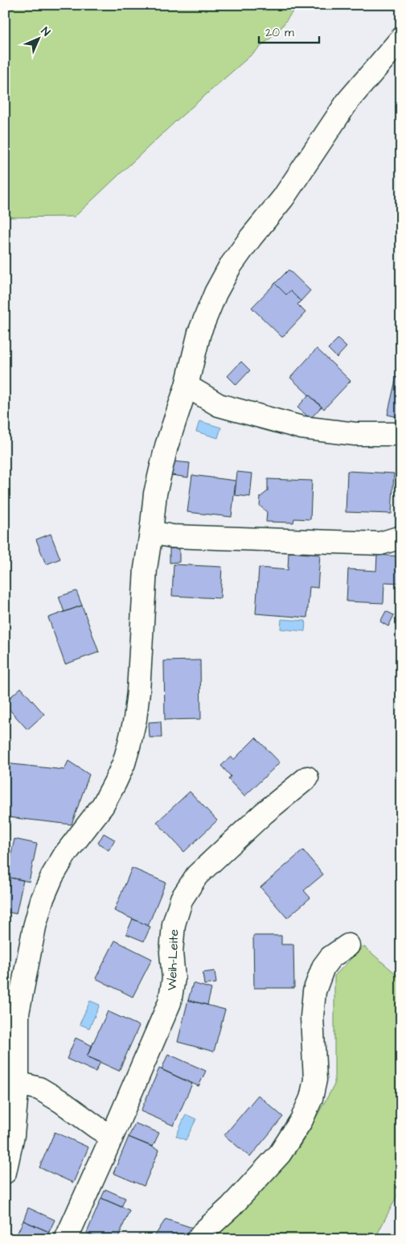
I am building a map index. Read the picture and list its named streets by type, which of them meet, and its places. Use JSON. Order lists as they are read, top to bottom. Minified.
{"streets":{"street":["Weih-Leite"]},"scale_bar":"20 m","north":"top right"}
